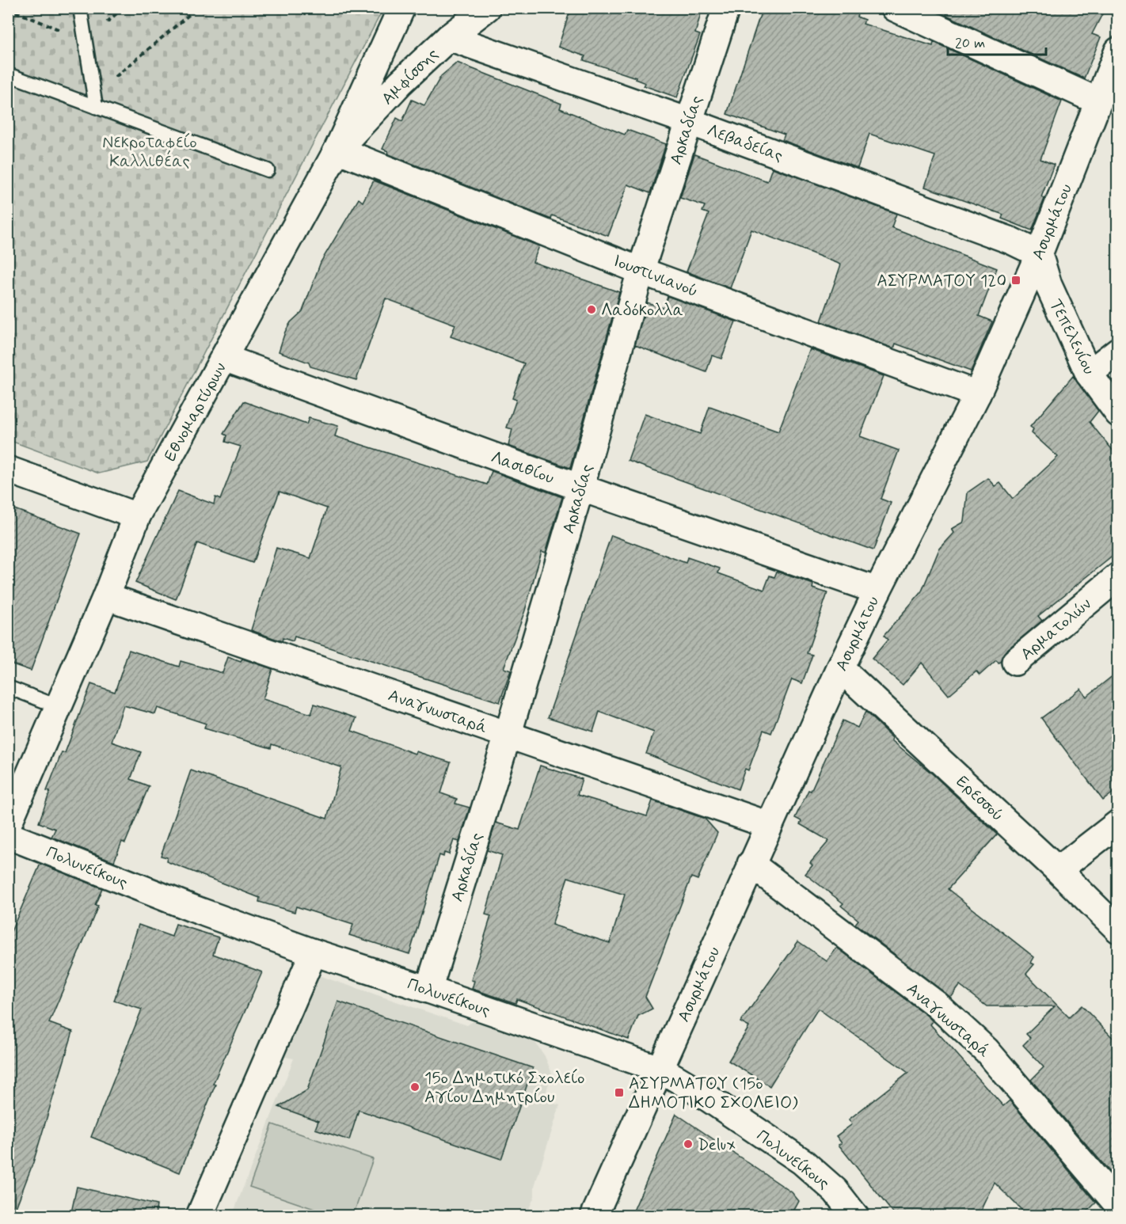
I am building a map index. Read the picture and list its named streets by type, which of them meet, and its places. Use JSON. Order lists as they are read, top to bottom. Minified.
{"streets":{"street":["Αμφίσσης","Αρκαδίας","Λεβαδείας","Ασυρμάτου","Ιουστινιανού","Τεπελενίου","Εθνομαρτύρων","Λασιθίου","Αρματολών","Αναγνωσταρά","Ερεσσού","Πολυνείκους"]},"crossings":[["Αμφίσσης","Λεβαδείας"],["Αμφίσσης","Ιουστινιανού"],["Αμφίσσης","Εθνομαρτύρων"],["Αρκαδίας","Λεβαδείας"],["Αρκαδίας","Ιουστινιανού"],["Αρκαδίας","Λασιθίου"],["Αρκαδίας","Αναγνωσταρά"],["Αρκαδίας","Πολυνείκους"],["Λεβαδείας","Ασυρμάτου"],["Λεβαδείας","Τεπελενίου"],["Ασυρμάτου","Ιουστινιανού"],["Ασυρμάτου","Τεπελενίου"],["Ασυρμάτου","Λασιθίου"],["Ασυρμάτου","Αναγνωσταρά"],["Ασυρμάτου","Ερεσσού"],["Ασυρμάτου","Πολυνείκους"],["Ιουστινιανού","Εθνομαρτύρων"],["Εθνομαρτύρων","Λασιθίου"],["Εθνομαρτύρων","Αναγνωσταρά"]],"parks":["Νεκροταφείο Καλλιθέας"],"places":{"transit":["ΑΣΥΡΜΑΤΟΥ 120","ΑΣΥΡΜΑΤΟΥ (15ο ΔΗΜΟΤΙΚΟ ΣΧΟΛΕΙΟ)"],"other":["Λαδόκολλα","15ο Δημοτικό Σχολείο Αγίου Δημητρίου","Delux"]},"scale_bar":"20 m"}
